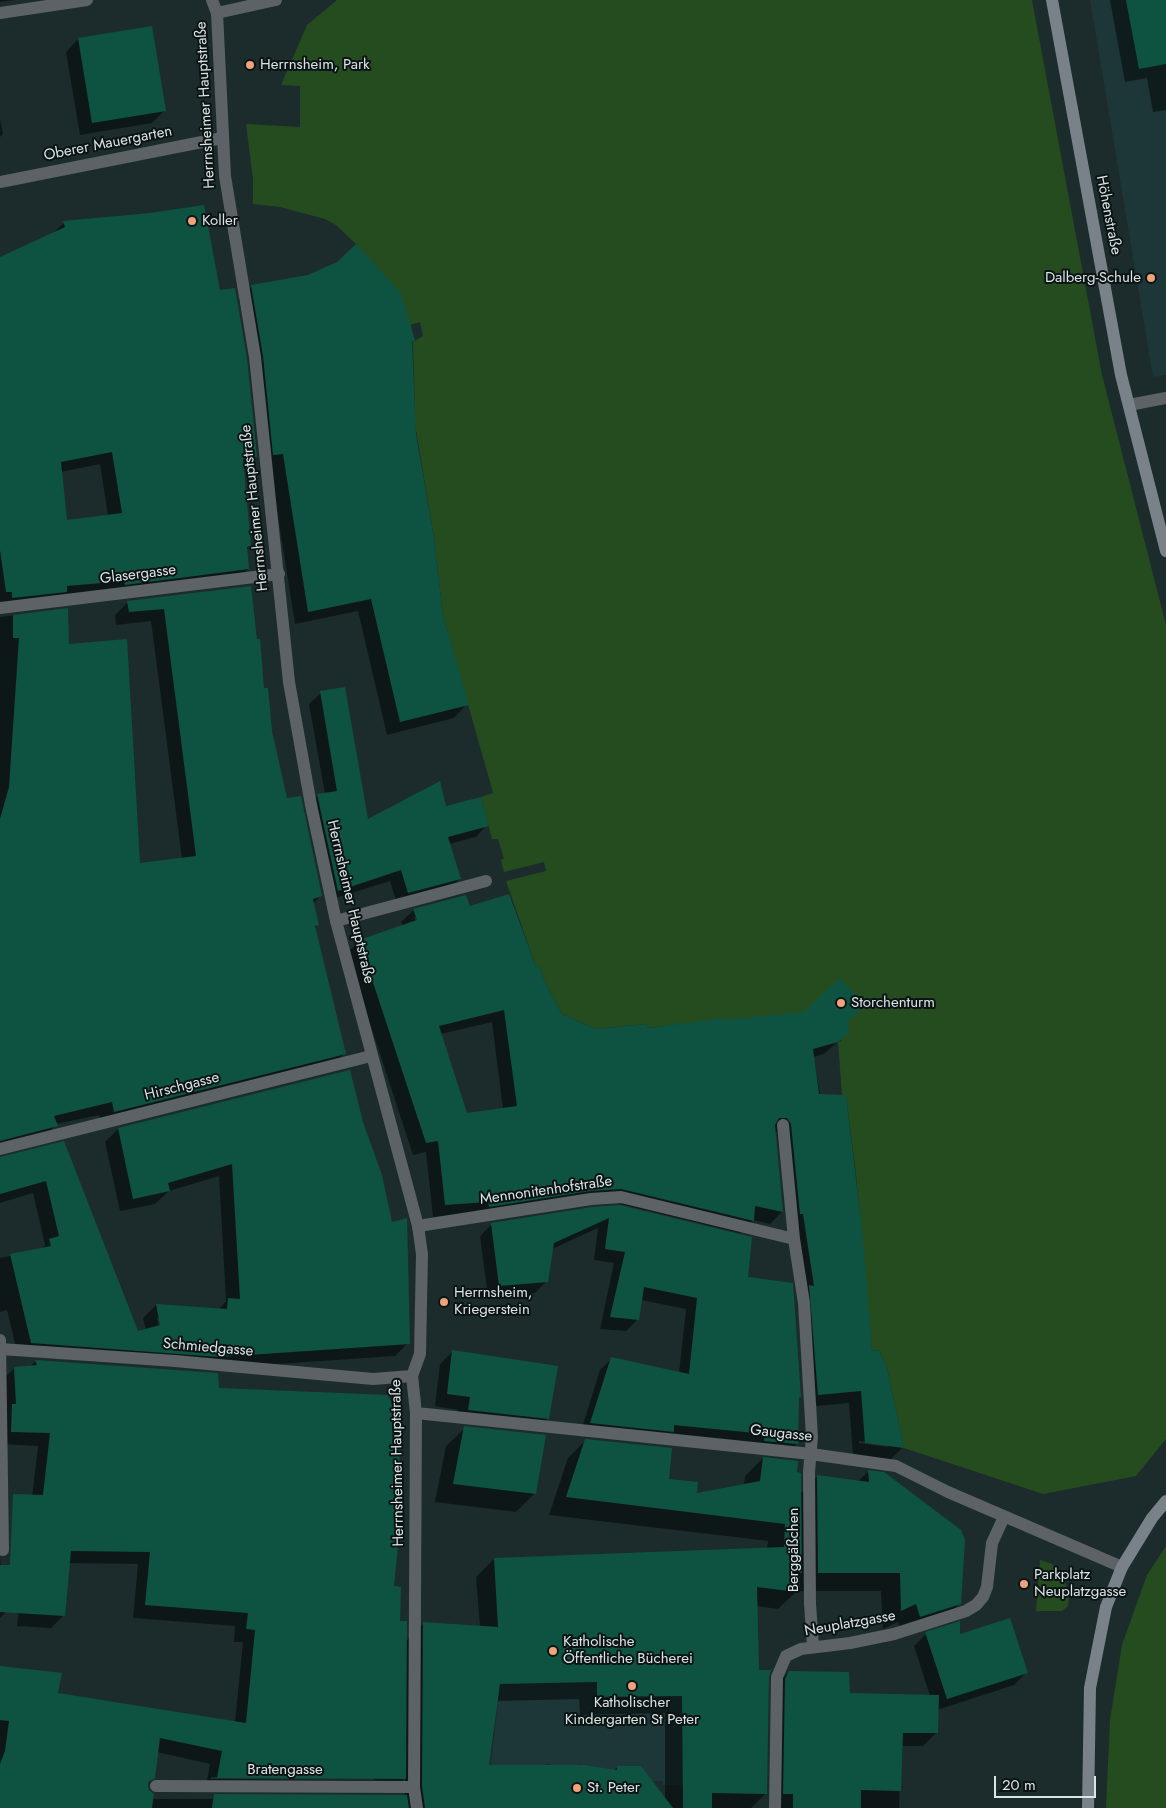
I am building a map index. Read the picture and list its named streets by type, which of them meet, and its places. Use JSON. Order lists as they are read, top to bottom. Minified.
{"streets":{"main road":["Höhenstraße"],"street":["Herrnsheimer Hauptstraße","Oberer Mauergarten","Glasergasse","Hirschgasse","Mennonitenhofstraße","Schmiedgasse","Gaugasse","Berggäßchen","Neuplatzgasse","Bratengasse"]},"crossings":[["Herrnsheimer Hauptstraße","Oberer Mauergarten"],["Herrnsheimer Hauptstraße","Glasergasse"],["Herrnsheimer Hauptstraße","Hirschgasse"],["Herrnsheimer Hauptstraße","Mennonitenhofstraße"],["Herrnsheimer Hauptstraße","Schmiedgasse"],["Herrnsheimer Hauptstraße","Gaugasse"],["Herrnsheimer Hauptstraße","Bratengasse"],["Gaugasse","Berggäßchen"],["Gaugasse","Neuplatzgasse"],["Berggäßchen","Neuplatzgasse"]],"places":["Herrnsheim, Park","Koller","Dalberg-Schule","Storchenturm","Herrnsheim, Kriegerstein","Parkplatz Neuplatzgasse","Katholische Öffentliche Bücherei","Katholischer Kindergarten St Peter","St. Peter"],"scale_bar":"20 m"}
